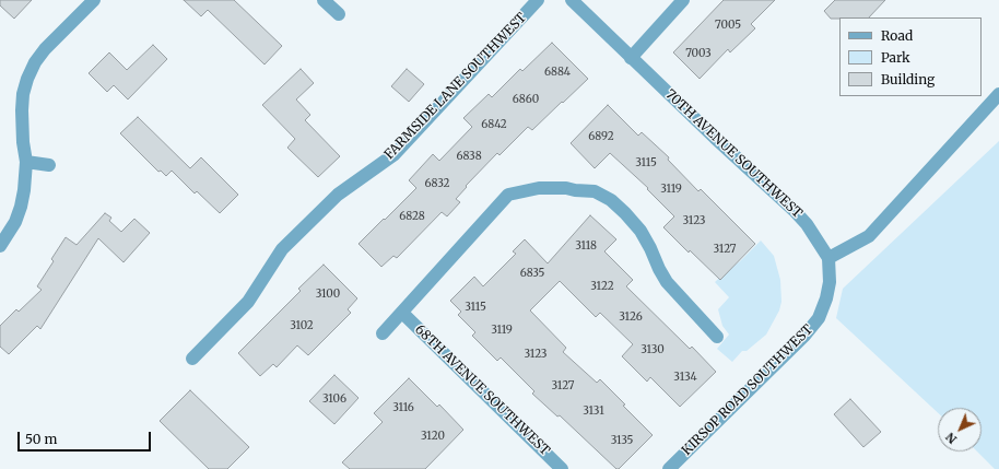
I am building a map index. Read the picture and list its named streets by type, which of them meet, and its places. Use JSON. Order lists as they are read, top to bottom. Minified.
{"streets":{"street":["FARMSIDE LANE SOUTHWEST","70TH AVENUE SOUTHWEST","68TH AVENUE SOUTHWEST","KIRSOP ROAD SOUTHWEST"]},"crossings":[["70TH AVENUE SOUTHWEST","KIRSOP ROAD SOUTHWEST"]],"house_numbers":["7005","7003","6884","6860","6842","6892","6838","3115","6832","3119","6828","3123","3118","3127","6835","3122","3100","3115","3126","3102","3119","3130","3123","3134","3127","3106","3116","3131","3120","3135"],"legend":["Road","Park","Building"],"scale_bar":"50 m","north":"bottom left"}
